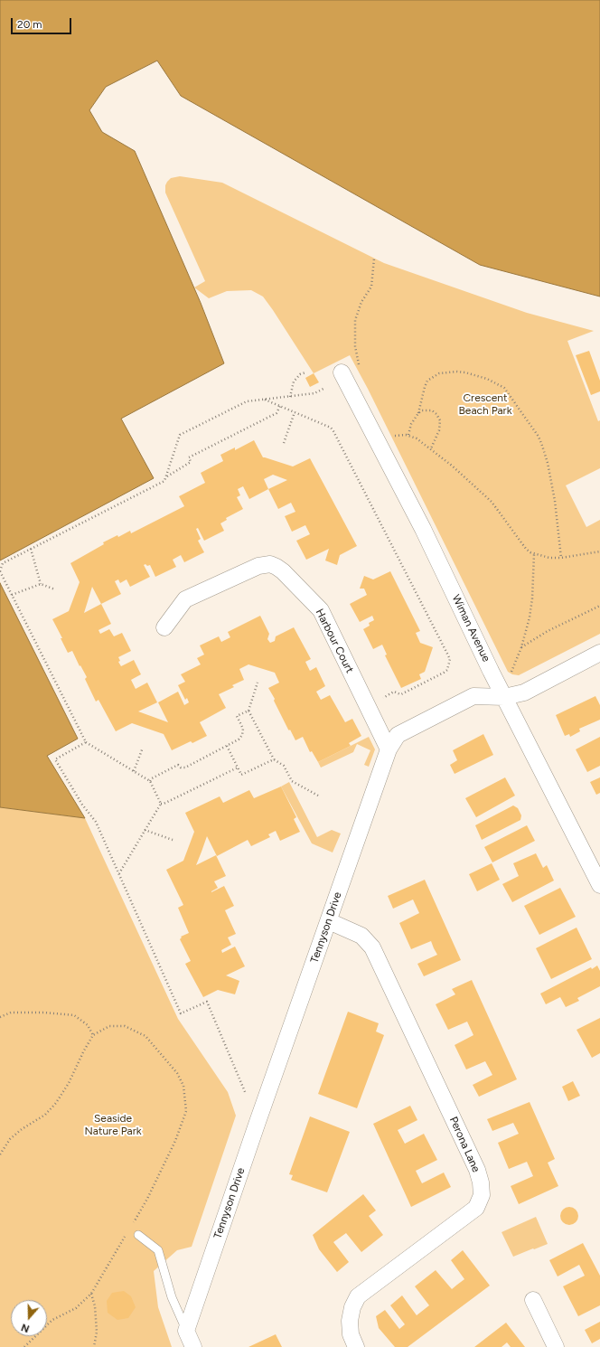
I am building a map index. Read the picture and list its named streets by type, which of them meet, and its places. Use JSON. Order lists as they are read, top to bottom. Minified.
{"streets":{"street":["Wiman Avenue","Harbour Court","Tennyson Drive","Perona Lane"]},"crossings":[["Wiman Avenue","Tennyson Drive"],["Harbour Court","Tennyson Drive"],["Tennyson Drive","Perona Lane"]],"parks":["Crescent Beach Park","Seaside Nature Park"],"scale_bar":"20 m","north":"bottom"}
